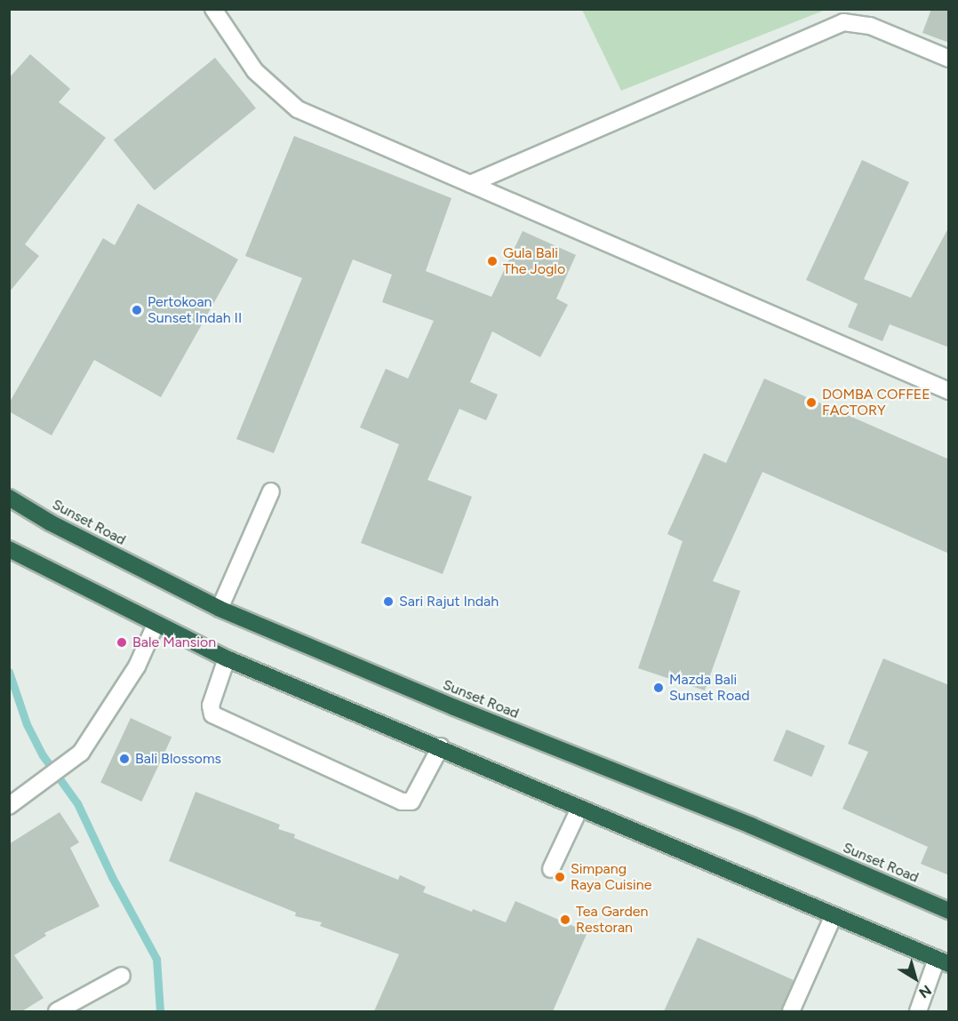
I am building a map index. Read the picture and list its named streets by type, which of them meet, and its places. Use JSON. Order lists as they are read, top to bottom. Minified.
{"streets":{"highway":["Sunset Road"]},"places":["Gula Bali The Joglo","Pertokoan Sunset Indah II","DOMBA COFFEE FACTORY","Sari Rajut Indah","Bale Mansion","Mazda Bali Sunset Road","Bali Blossoms","Simpang Raya Cuisine","Tea Garden Restoran"],"north":"bottom right"}
